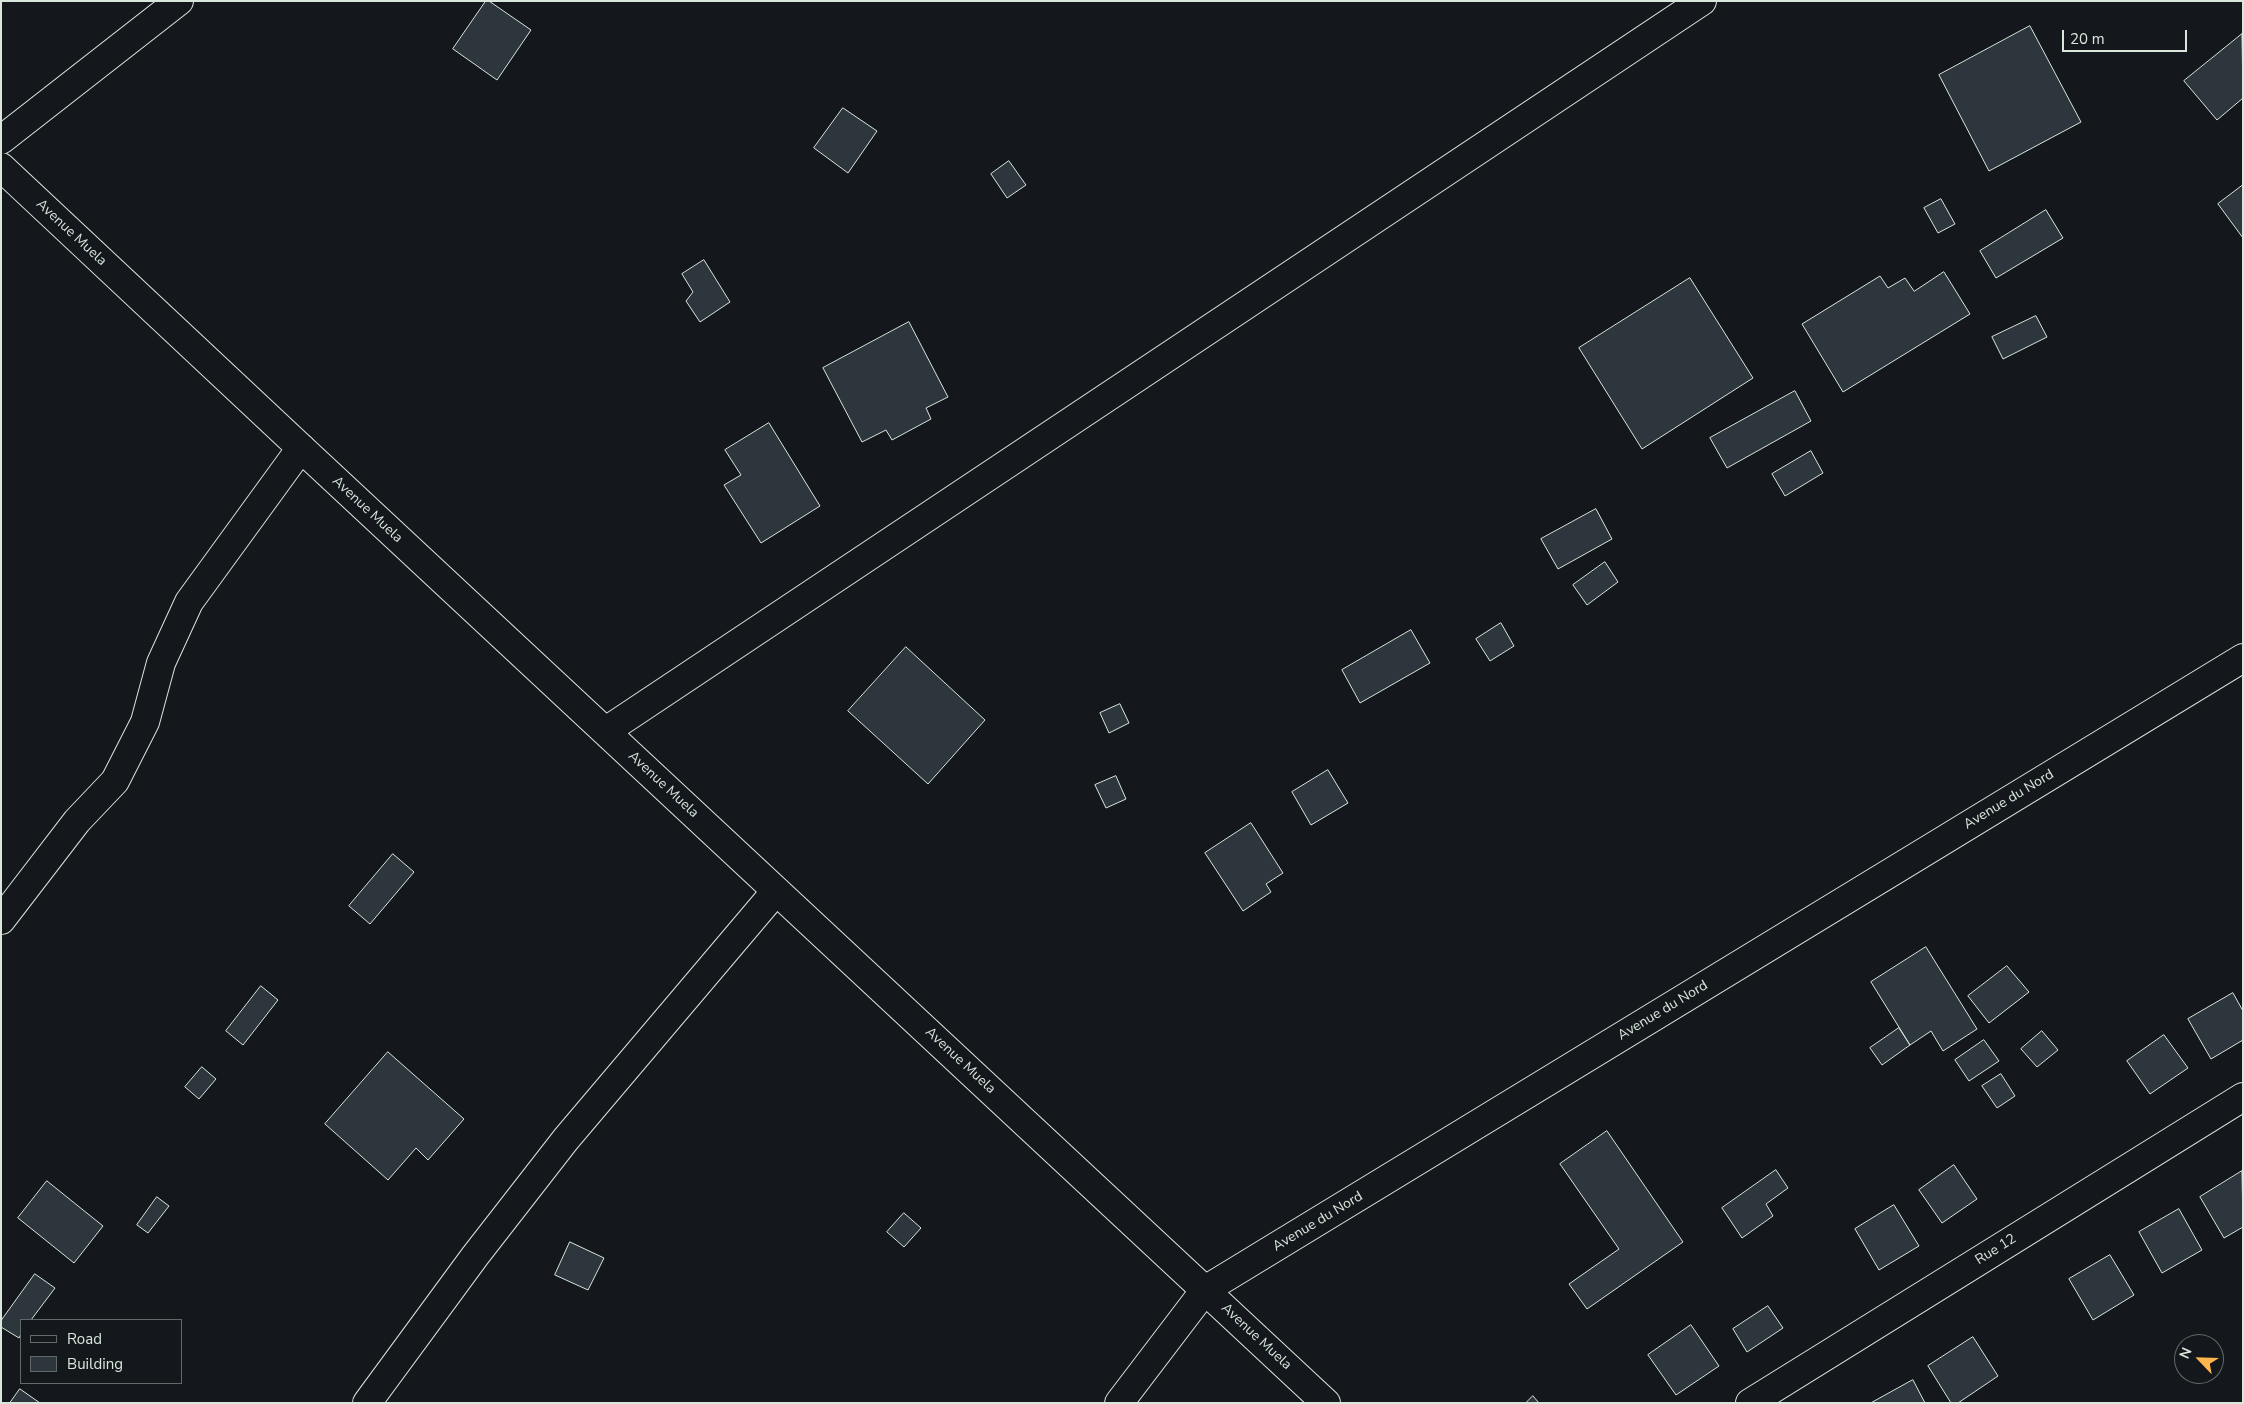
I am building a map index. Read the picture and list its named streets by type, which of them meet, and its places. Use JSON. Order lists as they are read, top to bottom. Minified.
{"streets":{"street":["Avenue Muela","Avenue du Nord","Rue 12"]},"crossings":[["Avenue Muela","Avenue du Nord"]],"legend":["Road","Building"],"scale_bar":"20 m","north":"top left"}
